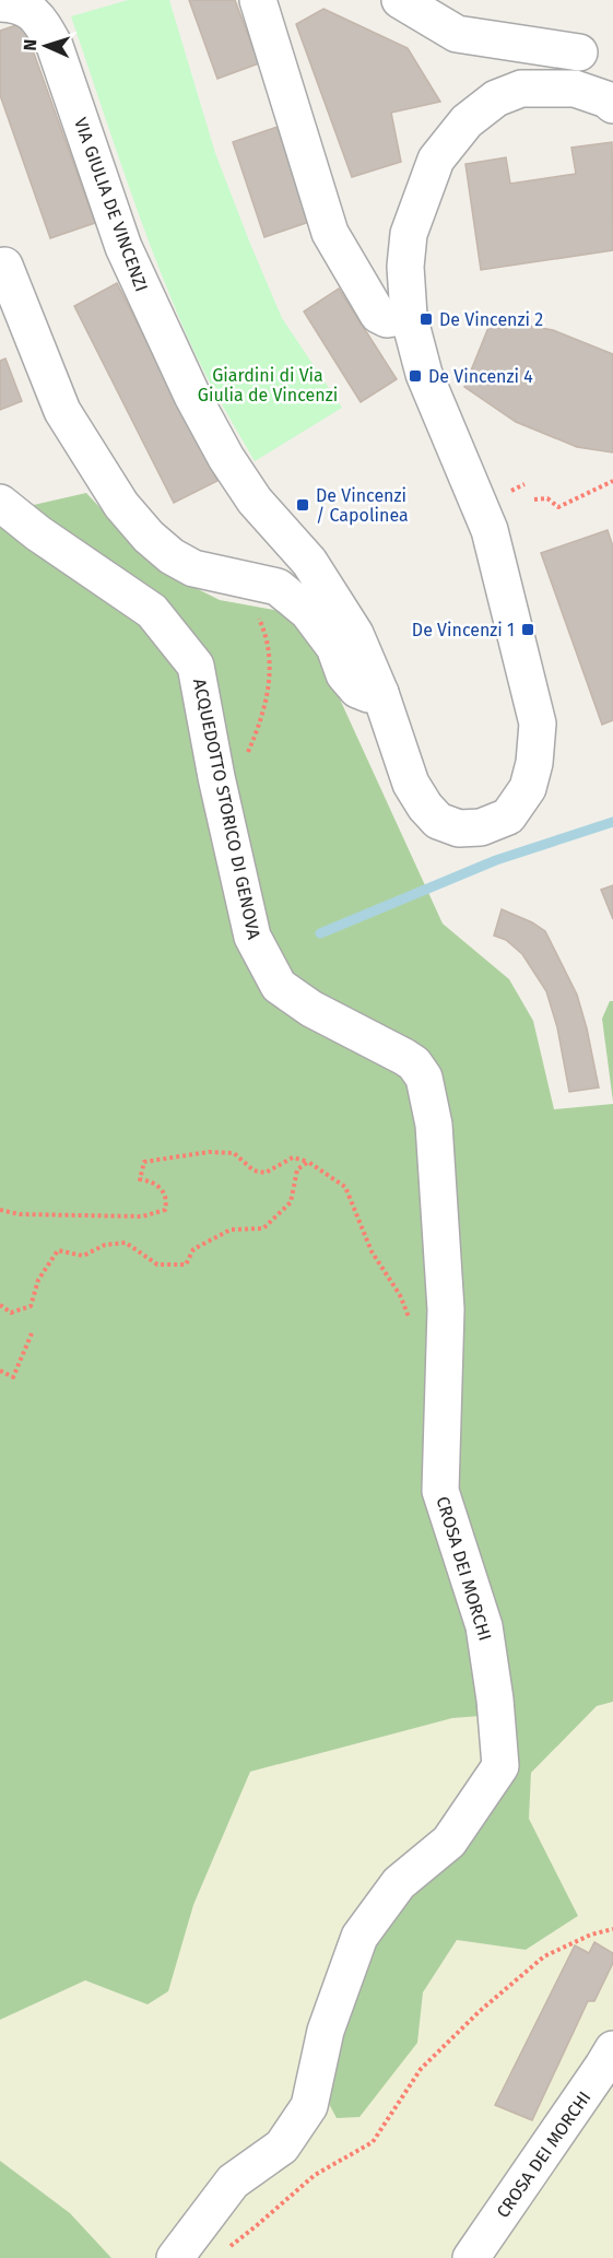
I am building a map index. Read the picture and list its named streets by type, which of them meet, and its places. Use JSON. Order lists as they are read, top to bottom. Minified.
{"streets":{"street":["VIA GIULIA DE VINCENZI","ACQUEDOTTO STORICO DI GENOVA","CROSA DEI MORCHI"]},"crossings":[["ACQUEDOTTO STORICO DI GENOVA","CROSA DEI MORCHI"]],"parks":["Giardini di Via Giulia de Vincenzi"],"places":{"transit":["De Vincenzi 2","De Vincenzi 4","De Vincenzi / Capolinea","De Vincenzi 1"]},"north":"left"}
